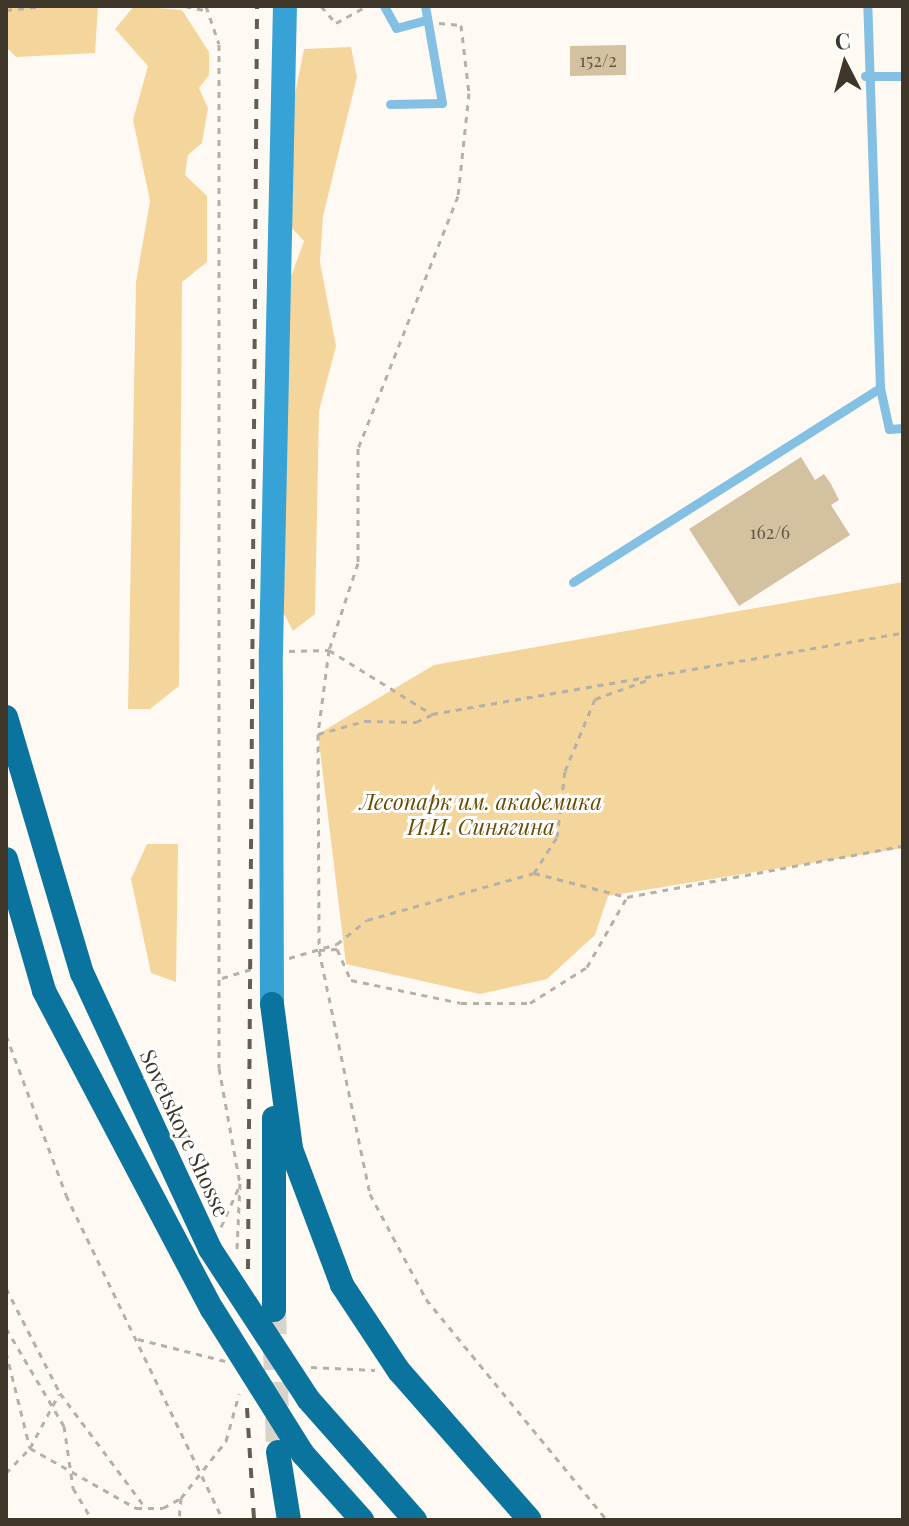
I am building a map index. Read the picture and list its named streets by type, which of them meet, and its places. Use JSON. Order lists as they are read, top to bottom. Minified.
{"streets":{"highway":["Sovetskoye Shosse"]},"parks":["Лесопарк им. академика И.И. Синягина"],"house_numbers":["152/2","162/6"],"north":"top"}
